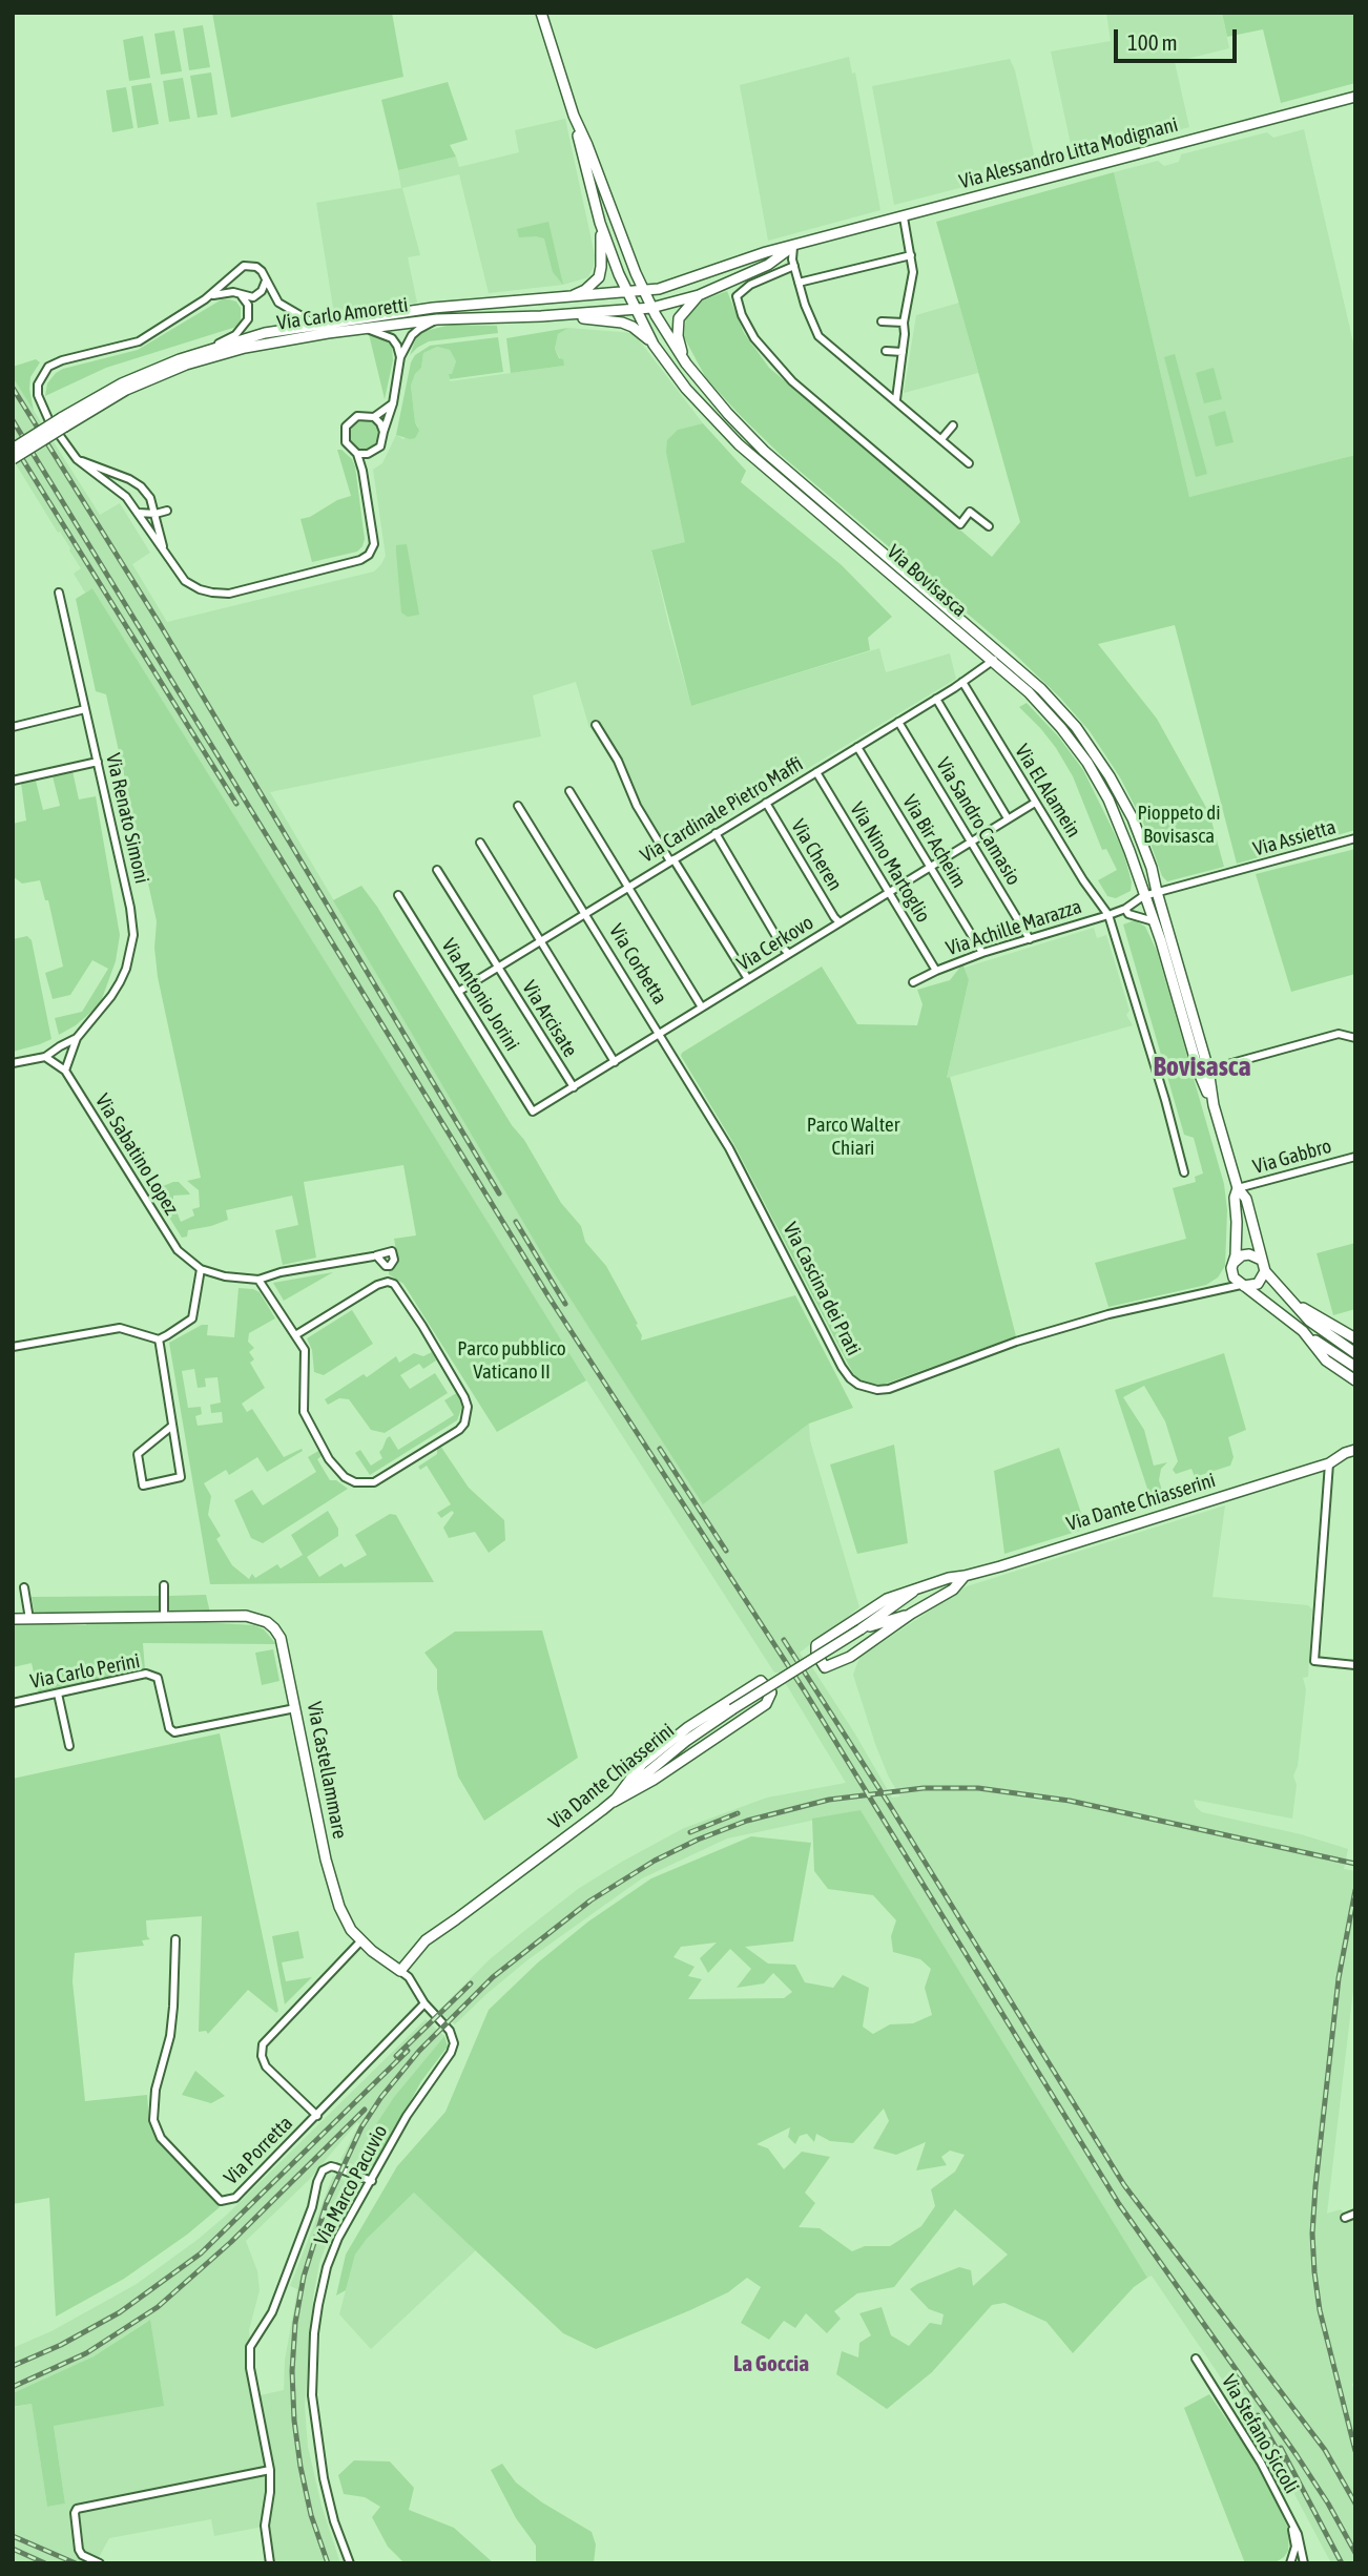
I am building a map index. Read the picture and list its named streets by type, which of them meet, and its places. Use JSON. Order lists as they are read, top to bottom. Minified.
{"streets":{"street":["Via Alessandro Litta Modignani","Via Carlo Amoretti","Via Bovisasca","Via El Alamein","Via Cardinale Pietro Maffi","Via Renato Simoni","Via Sandro Camasio","Via Assietta","Via Bir Acheim","Via Cheren","Via Nino Martoglio","Via Achille Marazza","Via Cerkovo","Via Corbetta","Via Antonio Jorini","Via Arcisate","Via Sabatino Lopez","Via Gabbro","Via Cascina dei Prati","Via Dante Chiasserini","Via Carlo Perini","Via Castellammare","Via Porretta","Via Marco Pacuvio","Via Stefano Siccoli"]},"crossings":[["Via Alessandro Litta Modignani","Via Carlo Amoretti"],["Via Alessandro Litta Modignani","Via Bovisasca"],["Via Carlo Amoretti","Via Bovisasca"],["Via Bovisasca","Via Cardinale Pietro Maffi"],["Via Bovisasca","Via Assietta"],["Via Bovisasca","Via Achille Marazza"],["Via Bovisasca","Via Gabbro"],["Via Bovisasca","Via Cascina dei Prati"],["Via El Alamein","Via Cardinale Pietro Maffi"],["Via El Alamein","Via Achille Marazza"],["Via El Alamein","Via Cerkovo"],["Via Cardinale Pietro Maffi","Via Sandro Camasio"],["Via Cardinale Pietro Maffi","Via Bir Acheim"],["Via Cardinale Pietro Maffi","Via Cheren"],["Via Cardinale Pietro Maffi","Via Nino Martoglio"],["Via Cardinale Pietro Maffi","Via Corbetta"],["Via Cardinale Pietro Maffi","Via Antonio Jorini"],["Via Cardinale Pietro Maffi","Via Arcisate"],["Via Renato Simoni","Via Sabatino Lopez"],["Via Sandro Camasio","Via Achille Marazza"],["Via Sandro Camasio","Via Cerkovo"],["Via Assietta","Via Achille Marazza"],["Via Bir Acheim","Via Achille Marazza"],["Via Bir Acheim","Via Cerkovo"],["Via Cheren","Via Cerkovo"],["Via Nino Martoglio","Via Achille Marazza"],["Via Nino Martoglio","Via Cerkovo"],["Via Cerkovo","Via Corbetta"],["Via Cerkovo","Via Antonio Jorini"],["Via Cerkovo","Via Arcisate"],["Via Cerkovo","Via Cascina dei Prati"],["Via Corbetta","Via Cascina dei Prati"],["Via Carlo Perini","Via Castellammare"],["Via Porretta","Via Marco Pacuvio"]],"districts":["Bovisasca","La Goccia"],"parks":["Pioppeto di Bovisasca","Parco Walter Chiari","Parco pubblico Vaticano II"],"scale_bar":"100 m"}
